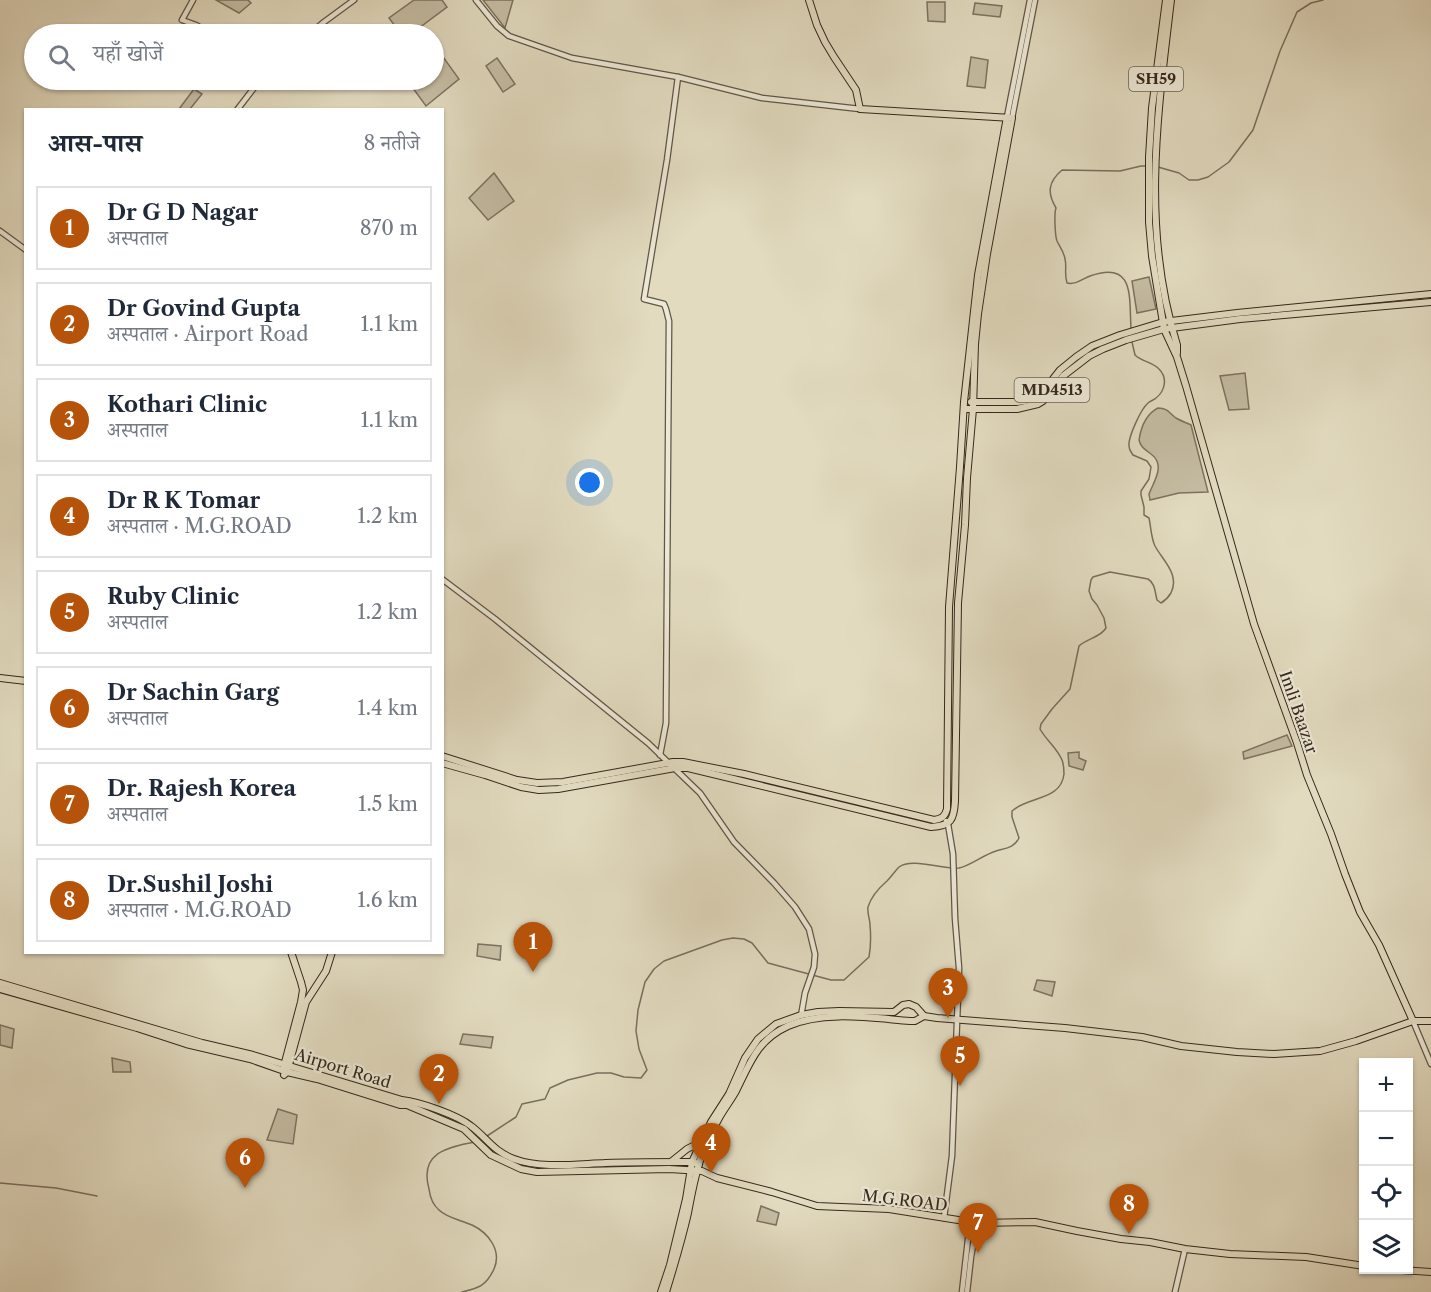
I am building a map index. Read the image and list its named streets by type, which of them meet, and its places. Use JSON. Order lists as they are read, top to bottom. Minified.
{"streets":{"main road":["SH59","MD4513","Imli Baazar","Airport Road","M.G.ROAD"]},"crossings":[["SH59","MD4513"],["SH59","Imli Baazar"],["MD4513","Imli Baazar"]],"page":{"search":"यहाँ खोजें","heading":["आस-पास","8 नतीजे"],"list":[{"mark":"1","name":"Dr G D Nagar","note":"अस्पताल","value":"870 m"},{"mark":"2","name":"Dr Govind Gupta","note":"अस्पताल · Airport Road","value":"1.1 km"},{"mark":"3","name":"Kothari Clinic","note":"अस्पताल","value":"1.1 km"},{"mark":"4","name":"Dr R K Tomar","note":"अस्पताल · M.G.ROAD","value":"1.2 km"},{"mark":"5","name":"Ruby Clinic","note":"अस्पताल","value":"1.2 km"},{"mark":"6","name":"Dr Sachin Garg","note":"अस्पताल","value":"1.4 km"},{"mark":"7","name":"Dr. Rajesh Korea","note":"अस्पताल","value":"1.5 km"},{"mark":"8","name":"Dr.Sushil Joshi","note":"अस्पताल · M.G.ROAD","value":"1.6 km"}],"pins":["1","3","5","2","4","6","8","7"],"map_buttons":["+","−"]}}
